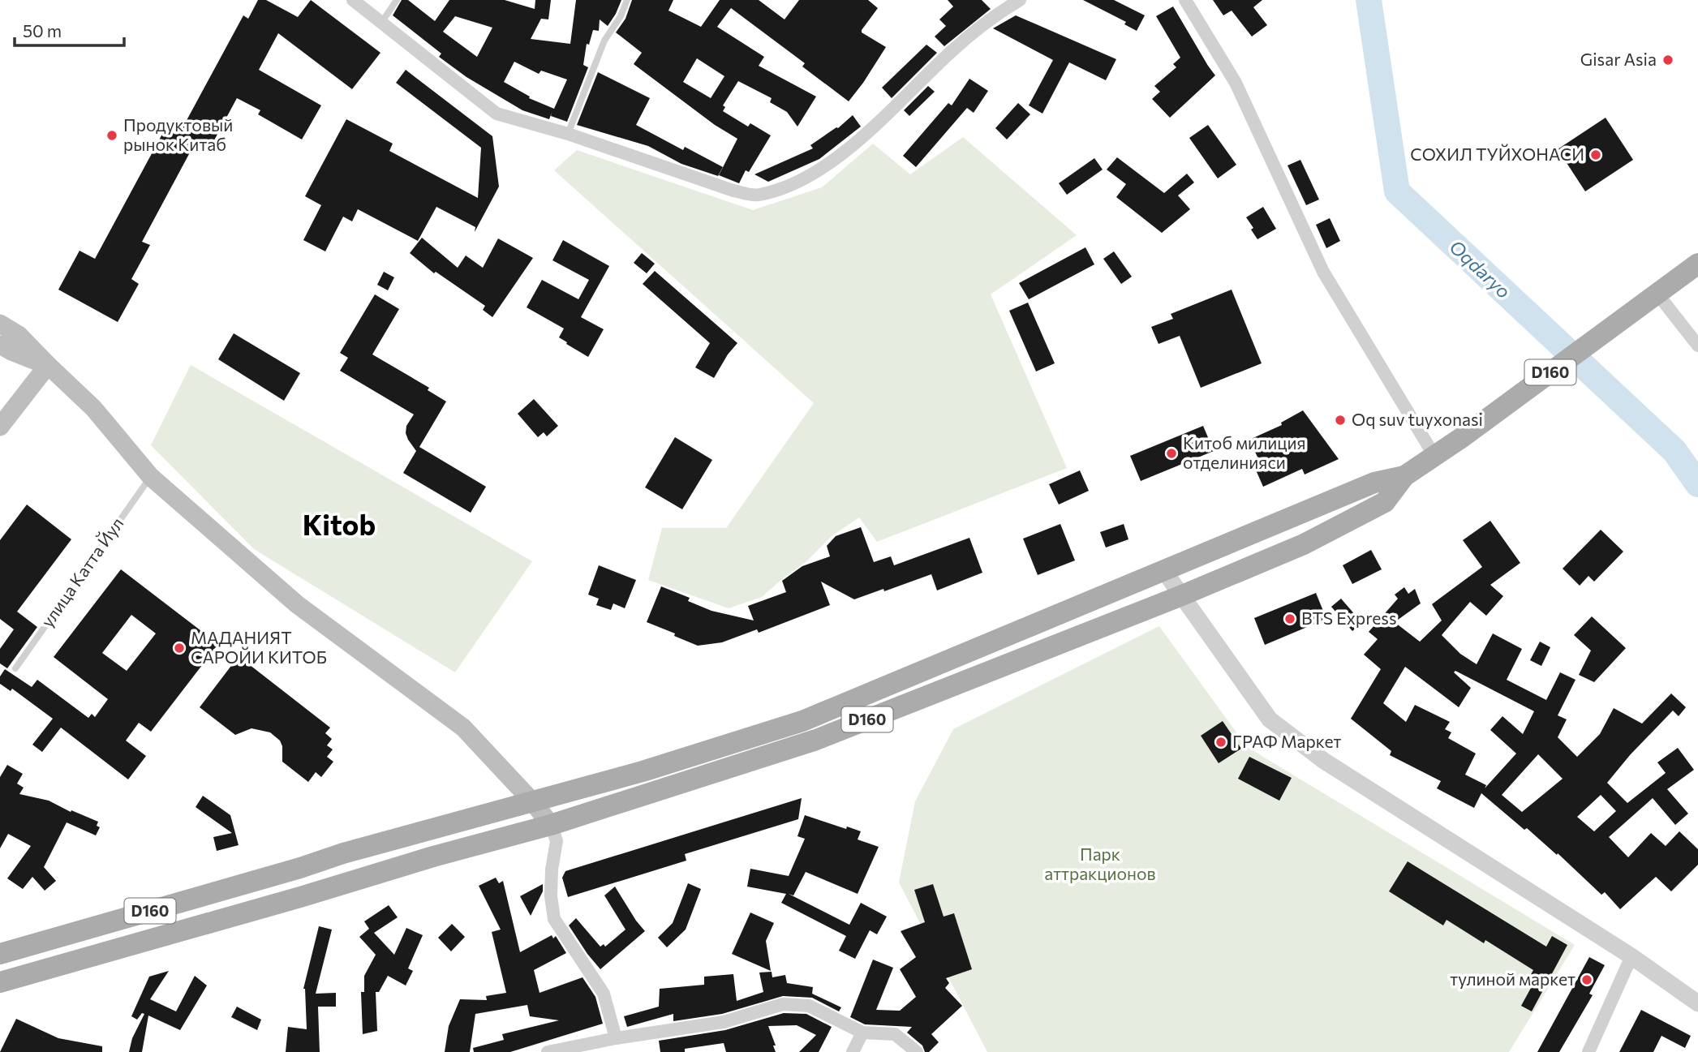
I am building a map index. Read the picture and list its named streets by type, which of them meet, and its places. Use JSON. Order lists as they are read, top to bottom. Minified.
{"streets":{"main road":["D160"],"lane":["улица Катта Йул"]},"districts":["Kitob"],"water":["Oqdaryo"],"parks":["Парк аттракционов"],"places":["Gisar Asia","Продуктовый рынок Китаб","СОХИЛ ТУЙХОНАСИ","Oq suv tuyxonasi","Китоб милиция отделинияси","BTS Express","МАДАНИЯТ САРОЙИ КИТОБ","ГРАФ Маркет","тулиной маркет"],"scale_bar":"50 m"}
